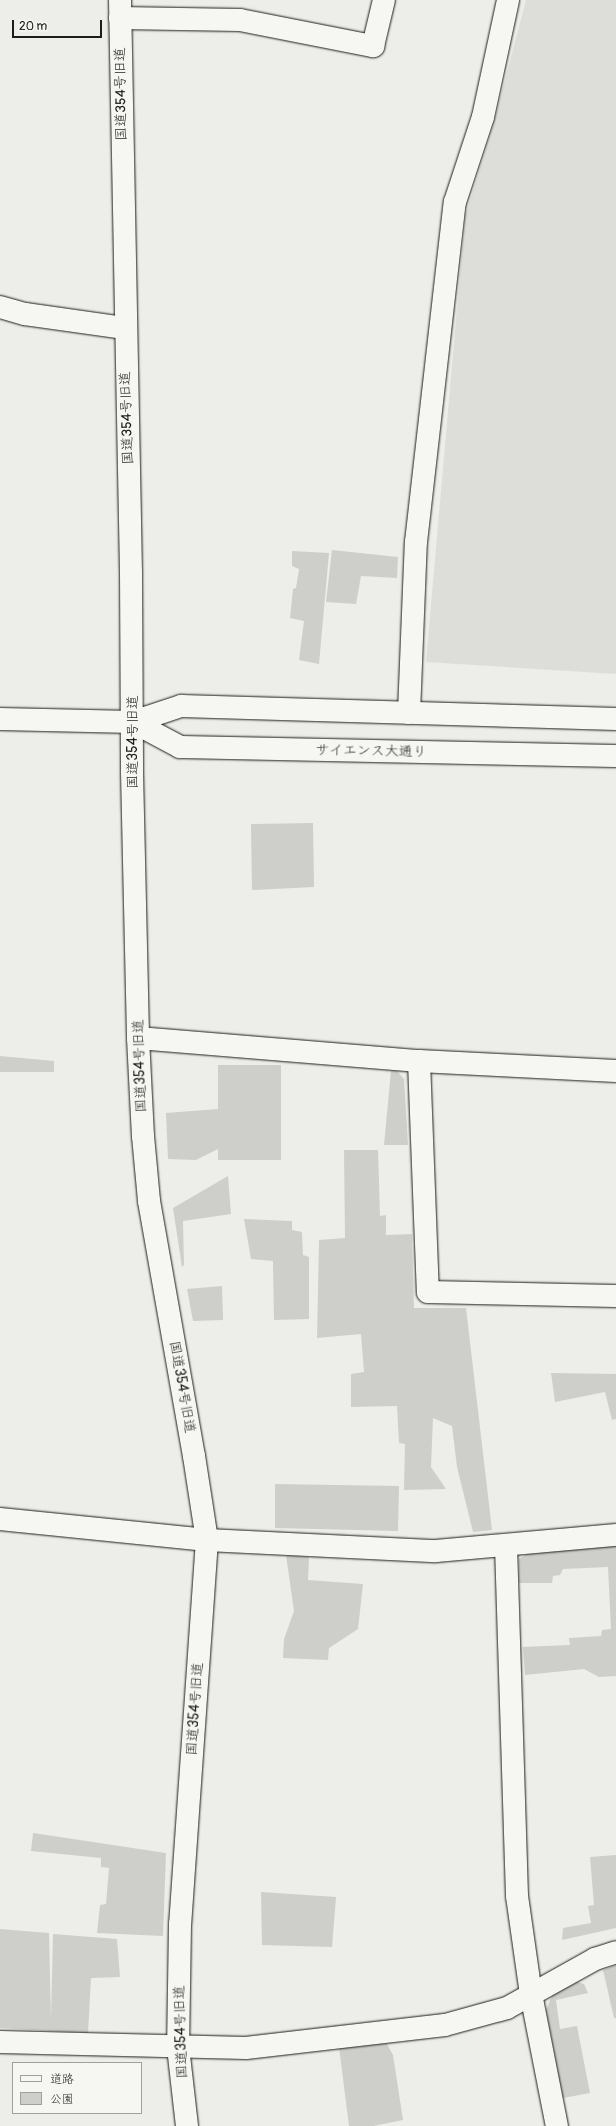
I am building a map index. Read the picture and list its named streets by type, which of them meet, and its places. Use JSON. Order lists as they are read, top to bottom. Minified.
{"streets":{"street":["国道354号旧道","サイエンス大通り"]},"crossings":[["国道354号旧道","サイエンス大通り"]],"legend":["道路","公園"],"scale_bar":"20 m"}
